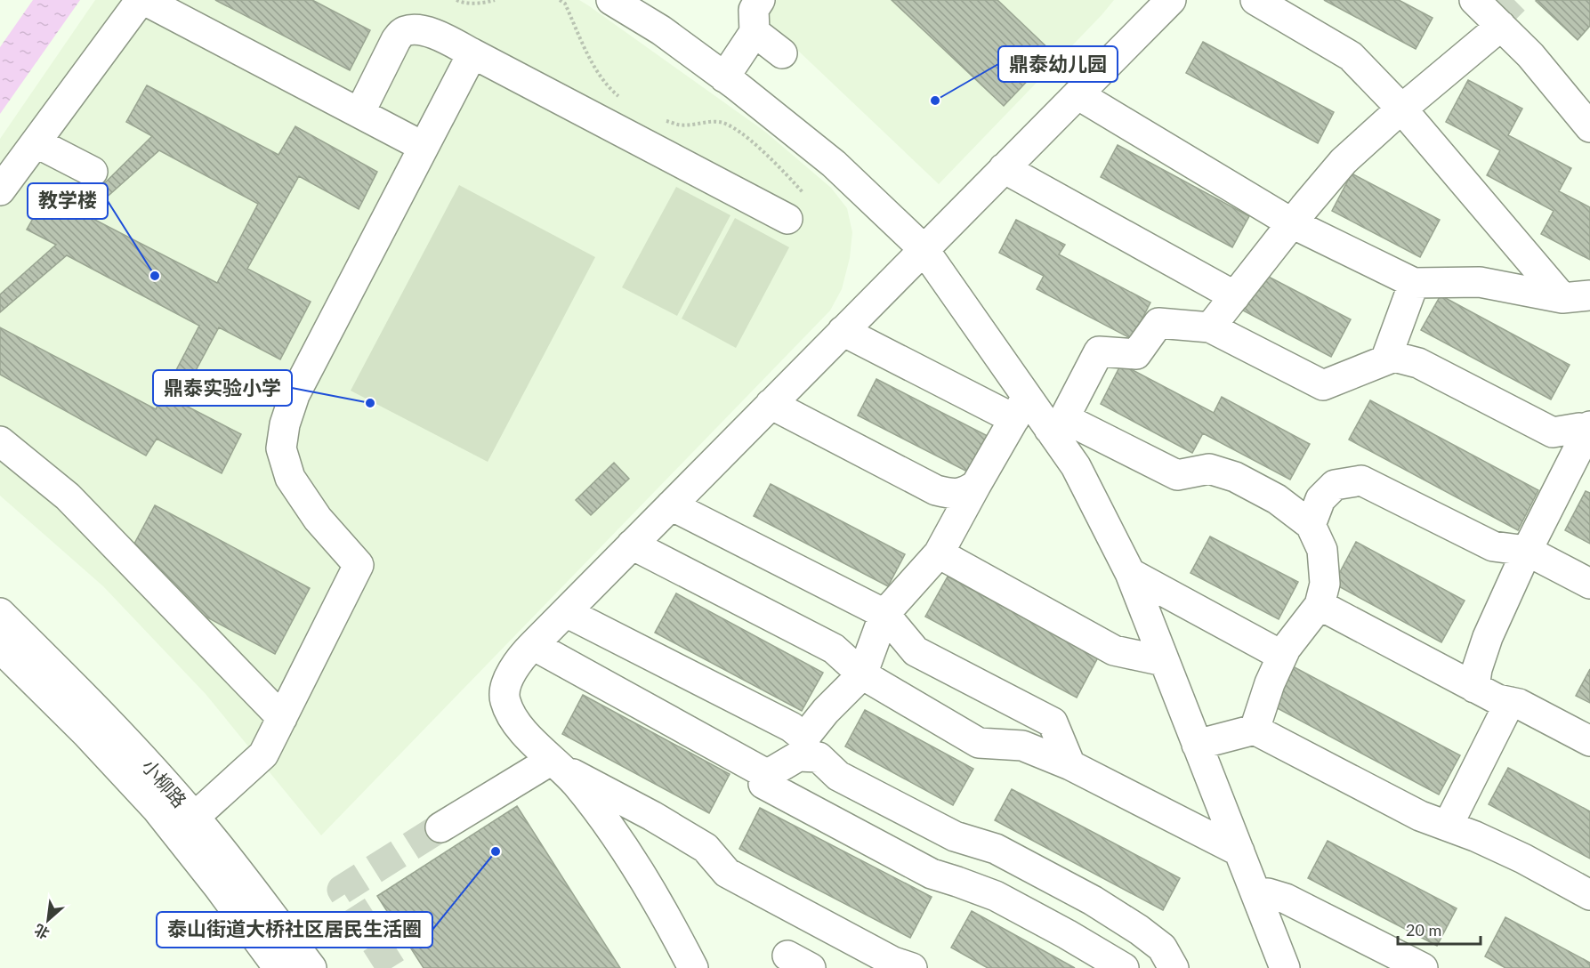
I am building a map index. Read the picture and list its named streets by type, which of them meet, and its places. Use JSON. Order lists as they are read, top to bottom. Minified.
{"streets":{"street":["小柳路"]},"places":["鼎泰幼儿园","教学楼","鼎泰实验小学","泰山街道大桥社区居民生活圈"],"scale_bar":"20 m","north":"bottom left"}
